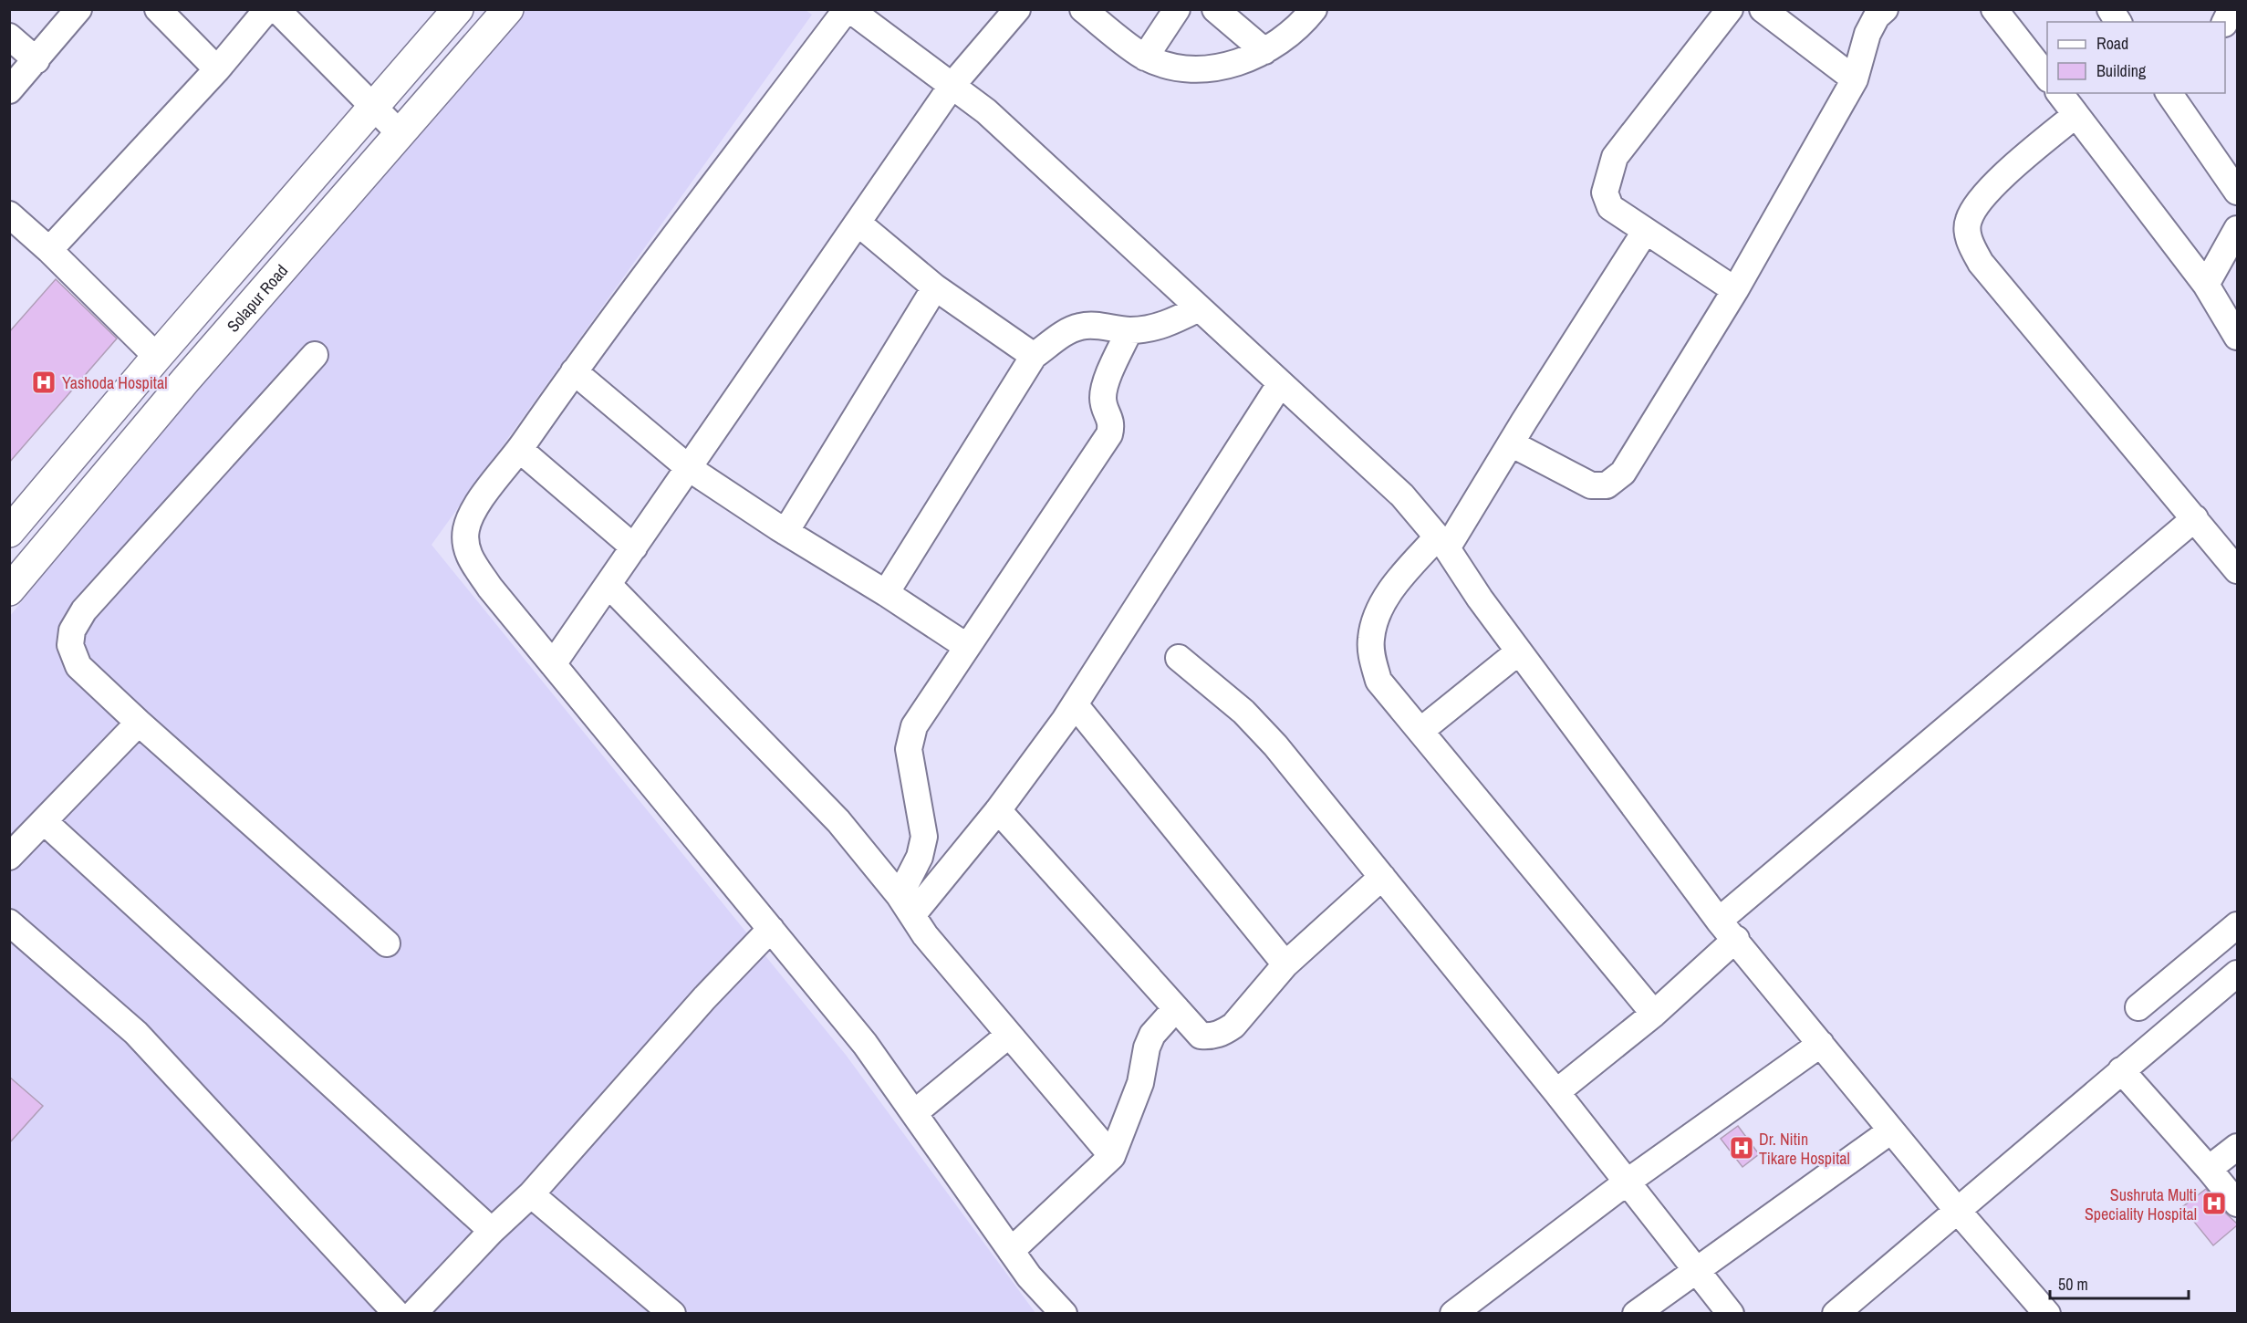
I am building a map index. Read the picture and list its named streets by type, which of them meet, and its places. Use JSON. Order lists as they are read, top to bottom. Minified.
{"streets":{"main road":["Solapur Road"]},"places":{"hospital":["Yashoda Hospital","Dr. Nitin Tikare Hospital","Sushruta Multi Speciality Hospital"]},"legend":["Road","Building"],"scale_bar":"50 m"}
